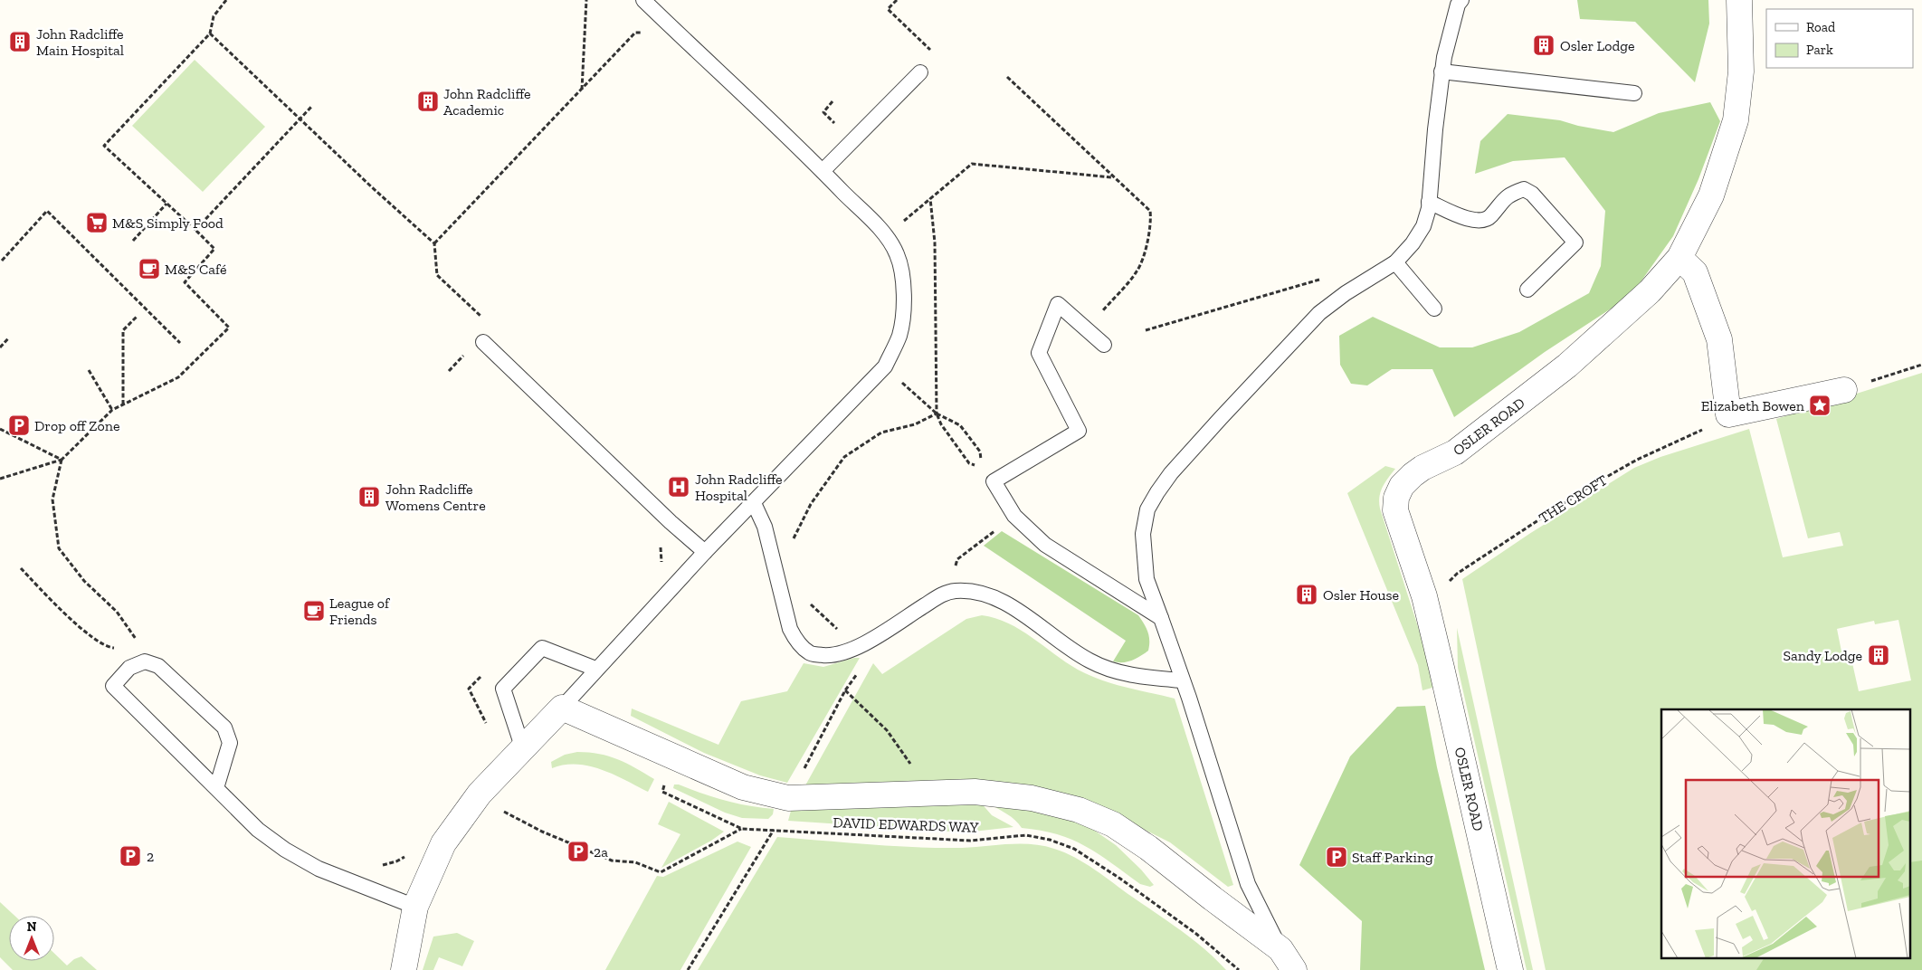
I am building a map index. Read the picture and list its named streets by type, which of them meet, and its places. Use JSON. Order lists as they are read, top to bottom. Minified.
{"streets":{"street":["OSLER ROAD"],"path":["THE CROFT","DAVID EDWARDS WAY"]},"crossings":[["OSLER ROAD","THE CROFT"]],"places":{"building":["John Radcliffe Main Hospital","Osler Lodge","John Radcliffe Academic","John Radcliffe Womens Centre","Osler House","Sandy Lodge"],"supermarket":["M&S Simply Food"],"cafe":["M&S Café","League of Friends"],"place":["Elizabeth Bowen"],"parking":["Drop off Zone","2a","2","Staff Parking"],"hospital":["John Radcliffe Hospital"]},"legend":["Road","Park"],"north":"top"}
